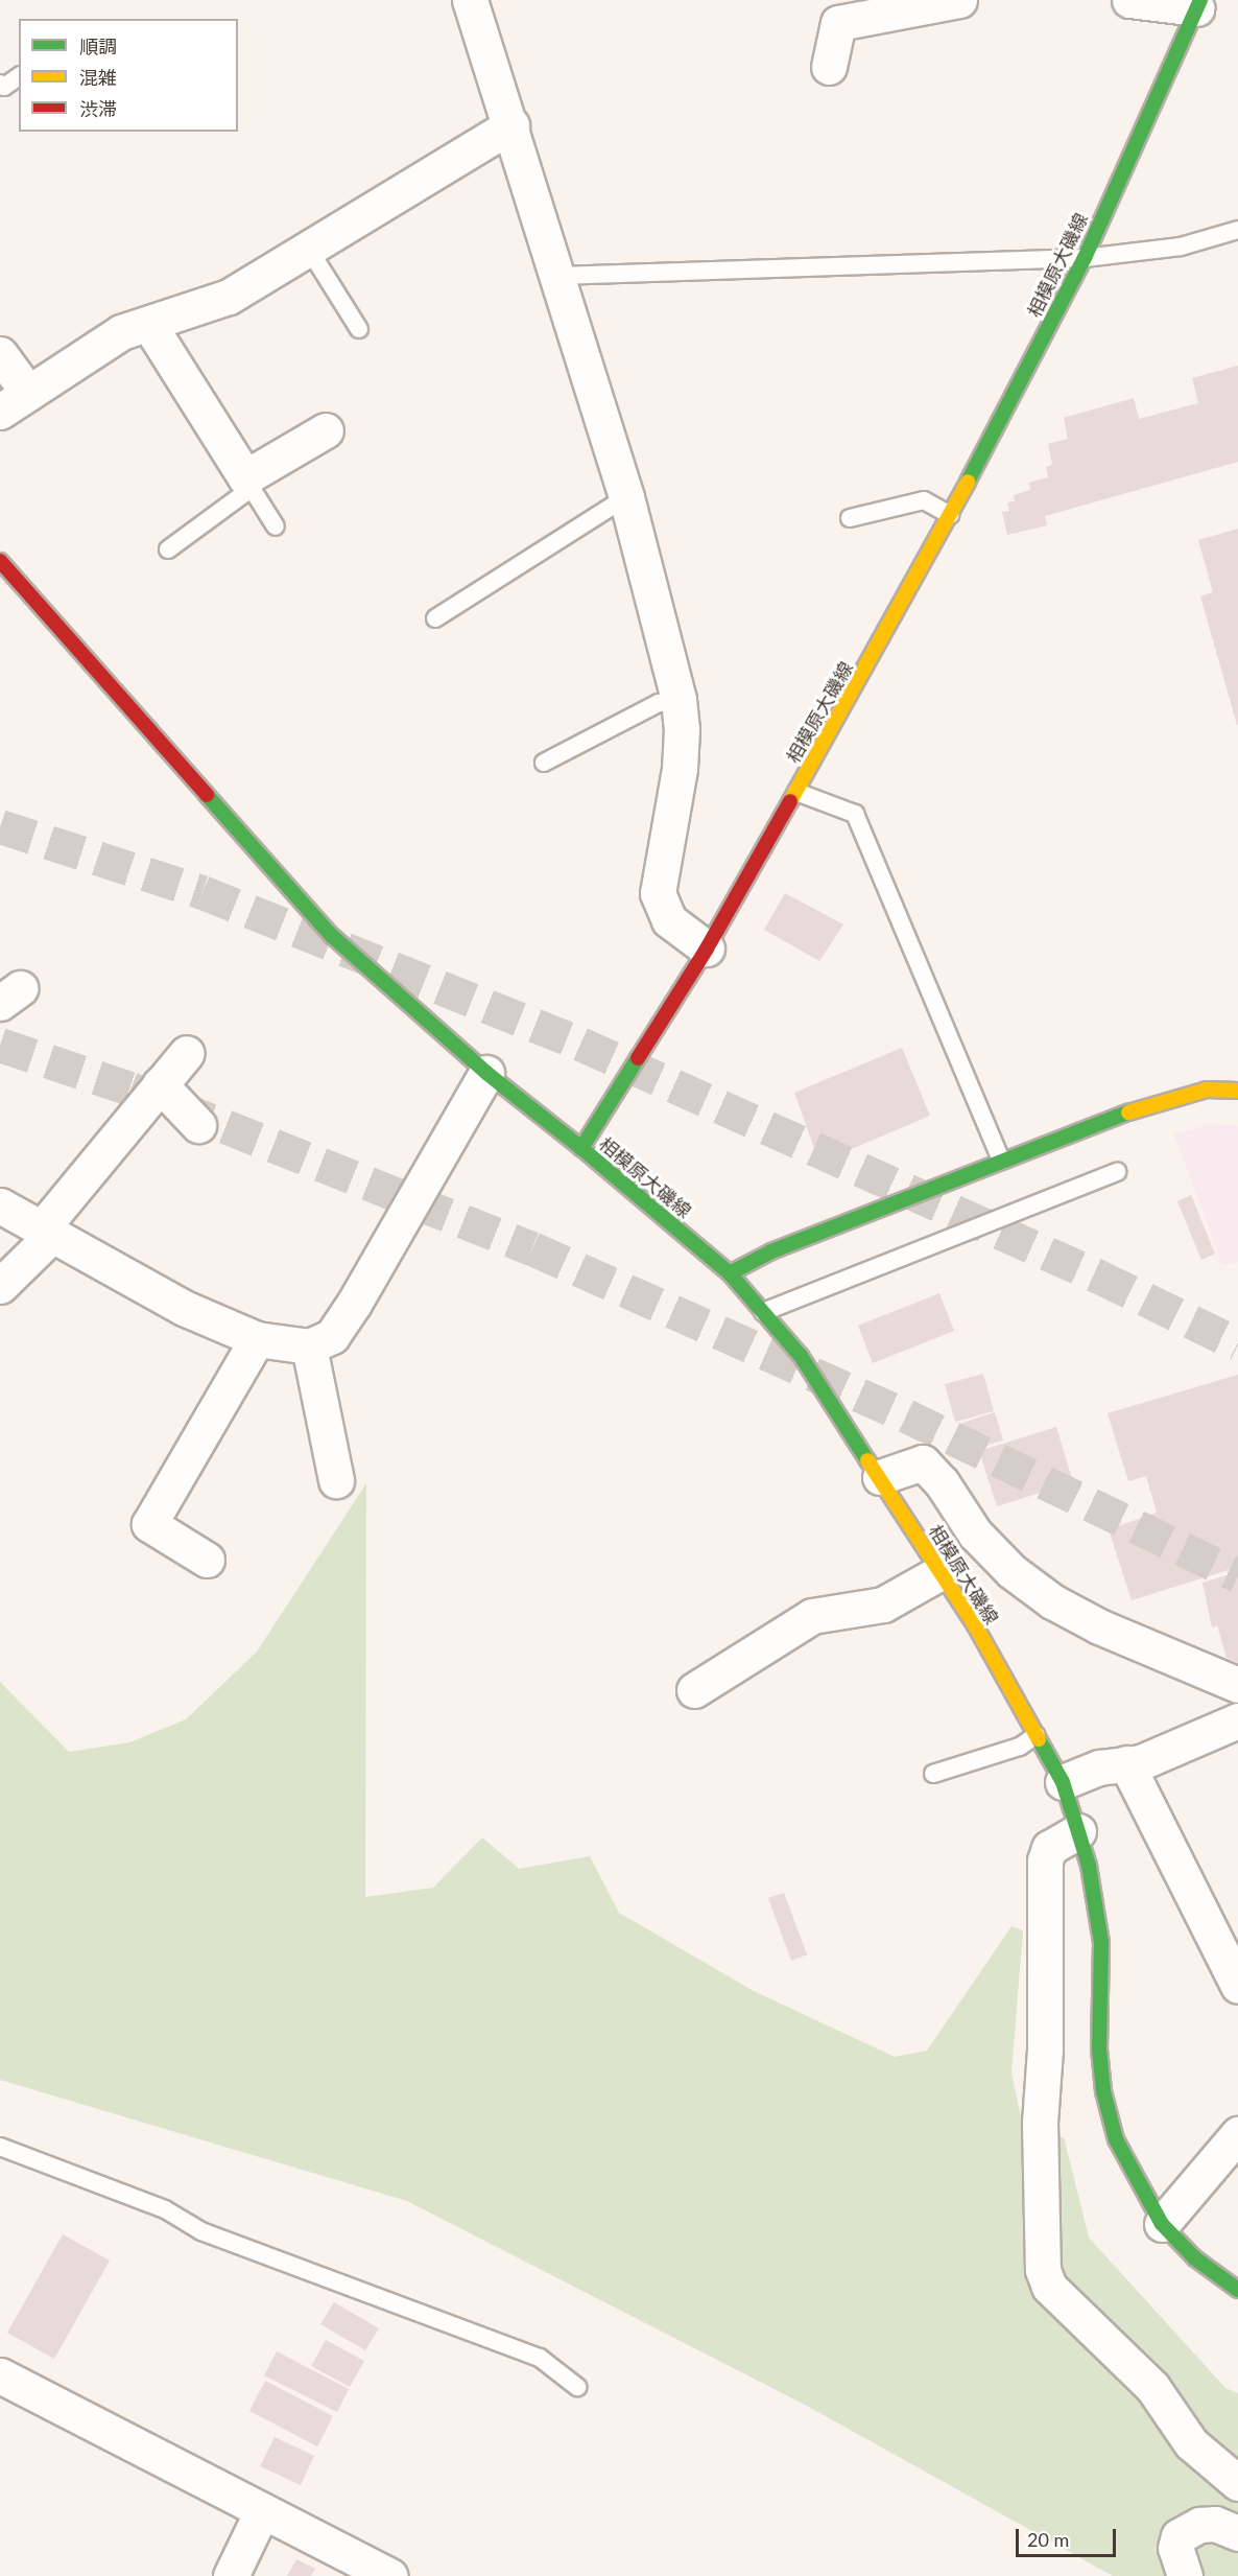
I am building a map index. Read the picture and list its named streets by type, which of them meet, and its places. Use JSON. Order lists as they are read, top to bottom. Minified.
{"streets":{"main road":["相模原大磯線"]},"legend":["順調","混雑","渋滞"],"scale_bar":"20 m"}
